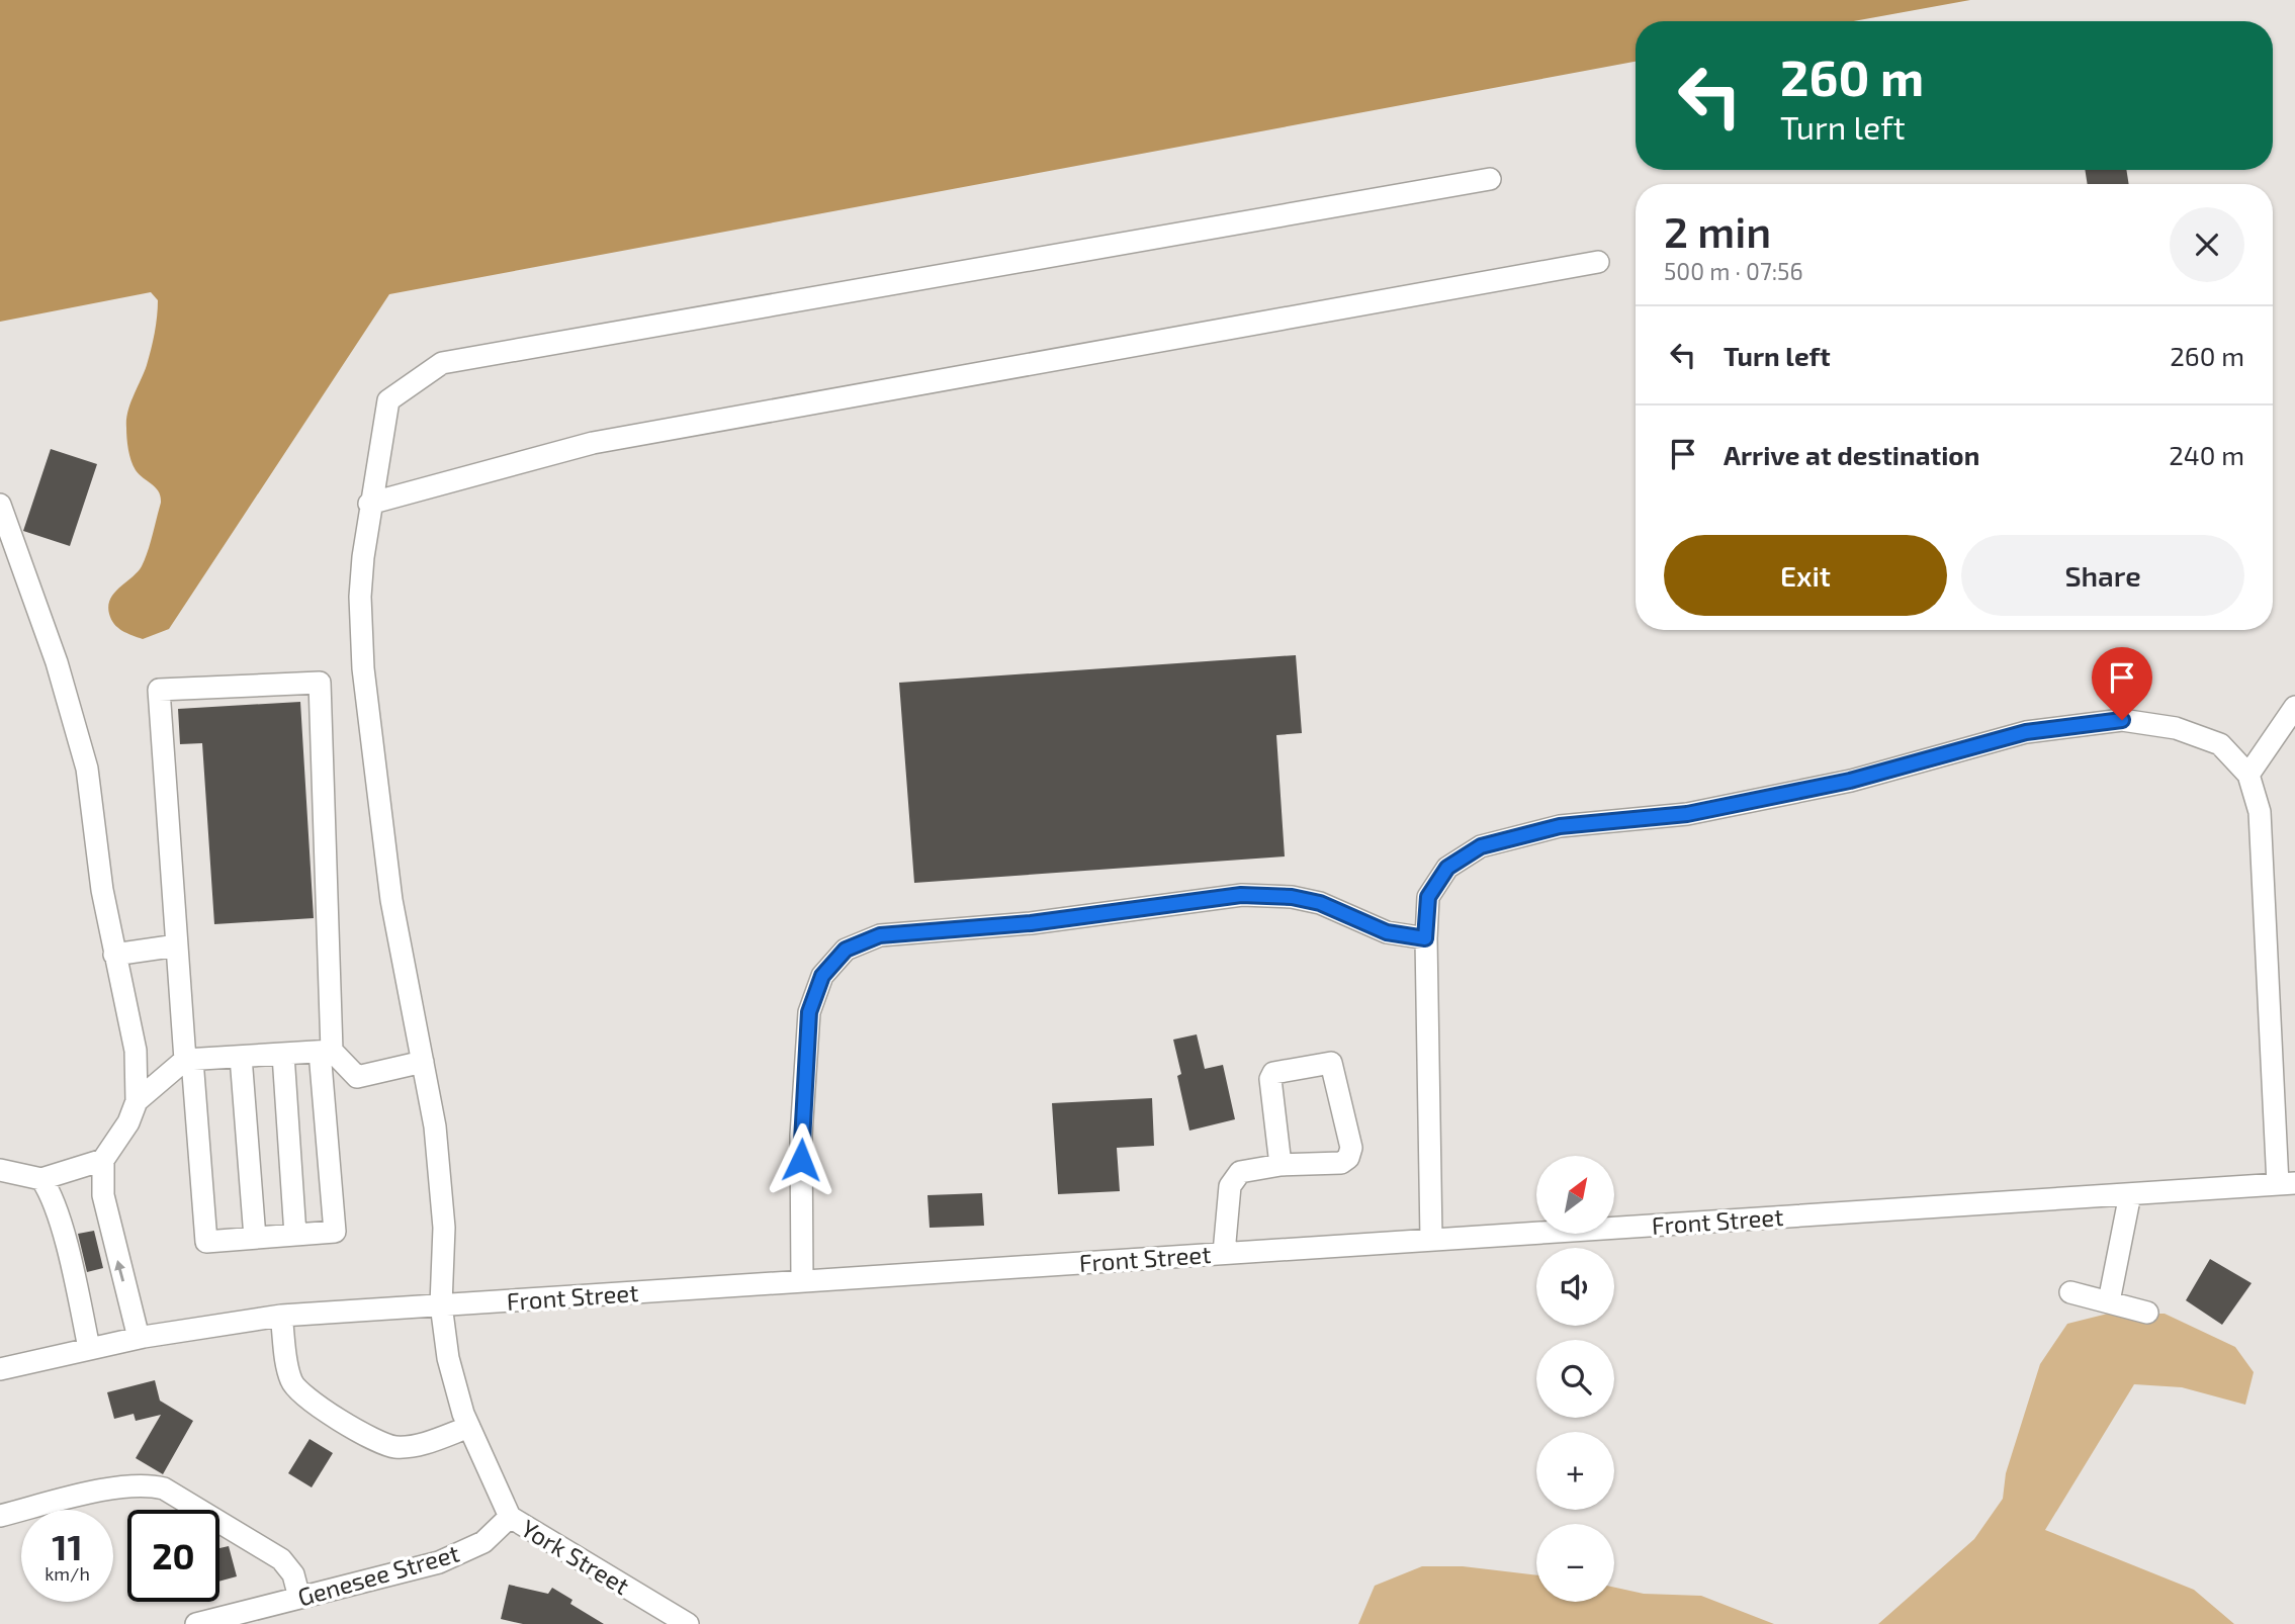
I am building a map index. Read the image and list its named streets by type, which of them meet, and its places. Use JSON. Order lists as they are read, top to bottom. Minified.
{"streets":{"street":["Front Street","York Street","Genesee Street"]},"crossings":[["Front Street","York Street"],["York Street","Genesee Street"]],"north":"top right","page":{"turn":["260 m","Turn left"],"heading":["2 min","500 m · 07:56"],"list":[{"name":"Turn left","value":"260 m"},{"name":"Arrive at destination","value":"240 m"}],"buttons":["Exit","Share"],"map_buttons":["+","−"],"speed":"11 km/h","limit":"20"}}
